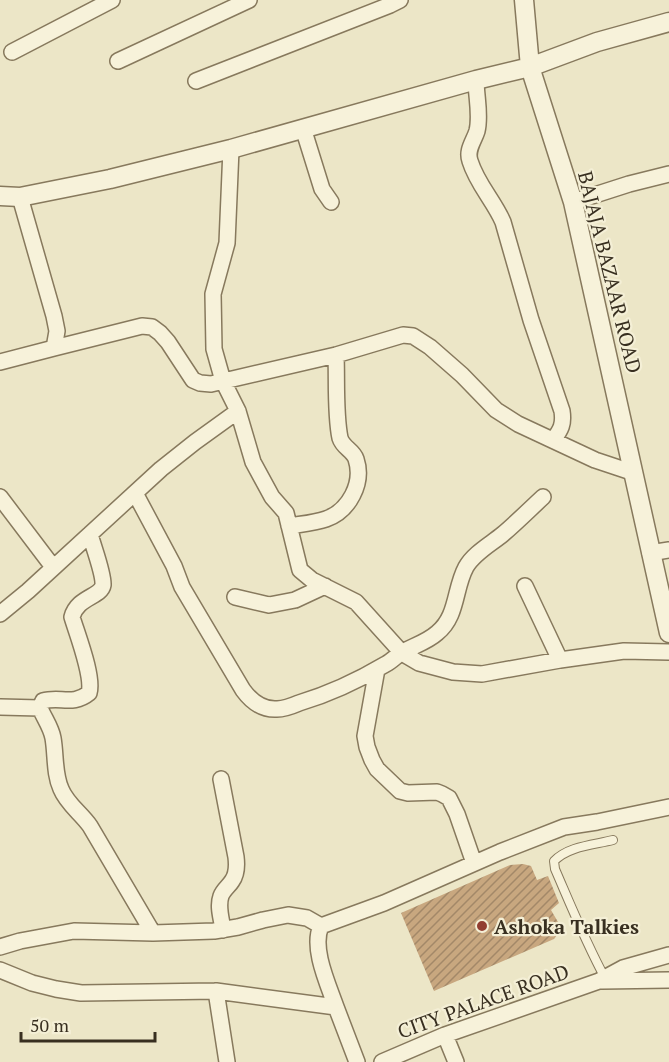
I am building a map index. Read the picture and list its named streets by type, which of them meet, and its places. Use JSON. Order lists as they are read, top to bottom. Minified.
{"streets":{"street":["BAJAJA BAZAAR ROAD","CITY PALACE ROAD"]},"places":["Ashoka Talkies"],"scale_bar":"50 m"}
